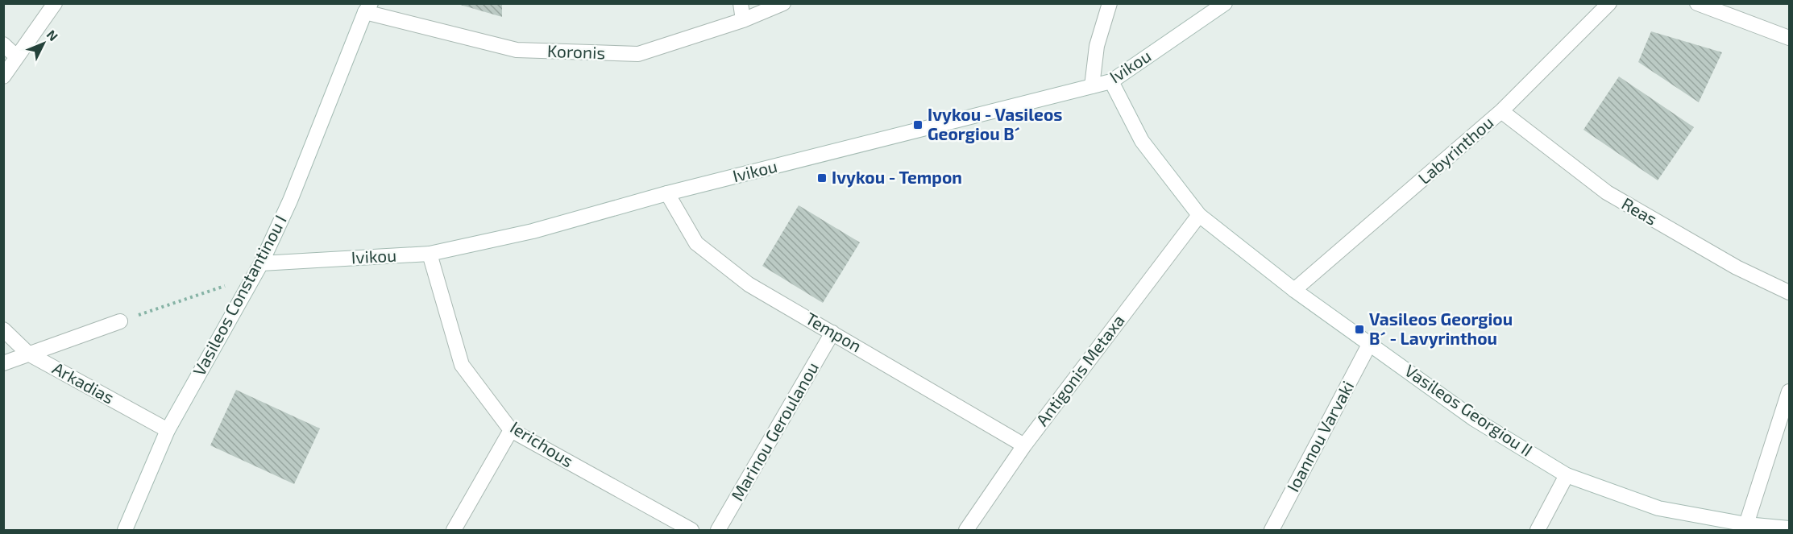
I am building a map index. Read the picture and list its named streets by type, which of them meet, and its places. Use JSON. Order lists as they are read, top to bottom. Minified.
{"streets":{"street":["Koronis","Ivikou","Labyrinthou","Reas","Vasileos Constantinou I","Tempon","Antigonis Metaxa","Arkadias","Vasileos Georgiou II","Marinou Geroulanou","Ioannou Varvaki","Ierichous"]},"crossings":[["Koronis","Vasileos Constantinou I"],["Ivikou","Vasileos Constantinou I"],["Ivikou","Tempon"],["Ivikou","Vasileos Georgiou II"],["Ivikou","Ierichous"],["Labyrinthou","Reas"],["Labyrinthou","Vasileos Georgiou II"],["Vasileos Constantinou I","Arkadias"],["Tempon","Antigonis Metaxa"],["Tempon","Marinou Geroulanou"],["Antigonis Metaxa","Vasileos Georgiou II"],["Vasileos Georgiou II","Ioannou Varvaki"]],"places":{"transit":["Ivykou - Vasileos Georgiou B´","Ivykou - Tempon","Vasileos Georgiou B´ - Lavyrinthou"]},"north":"top right"}
